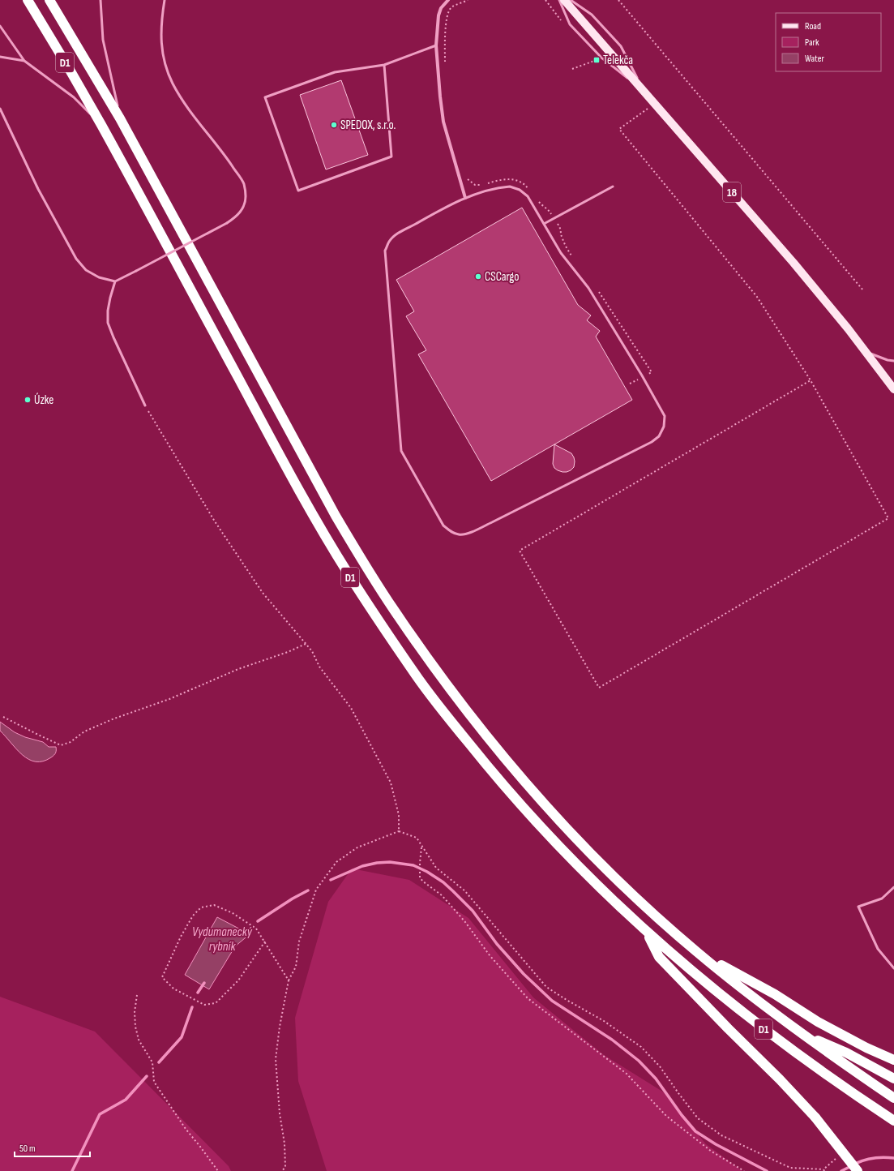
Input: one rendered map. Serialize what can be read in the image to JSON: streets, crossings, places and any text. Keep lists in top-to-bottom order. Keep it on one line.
{"streets":{"highway":["D1"],"main road":["18"]},"water":["Vydumanecký rybník"],"places":{"transit":["Telekča"],"other":["SPEDOX, s.r.o.","CSCargo","Úzke"]},"legend":["Road","Park","Water"],"scale_bar":"50 m"}
